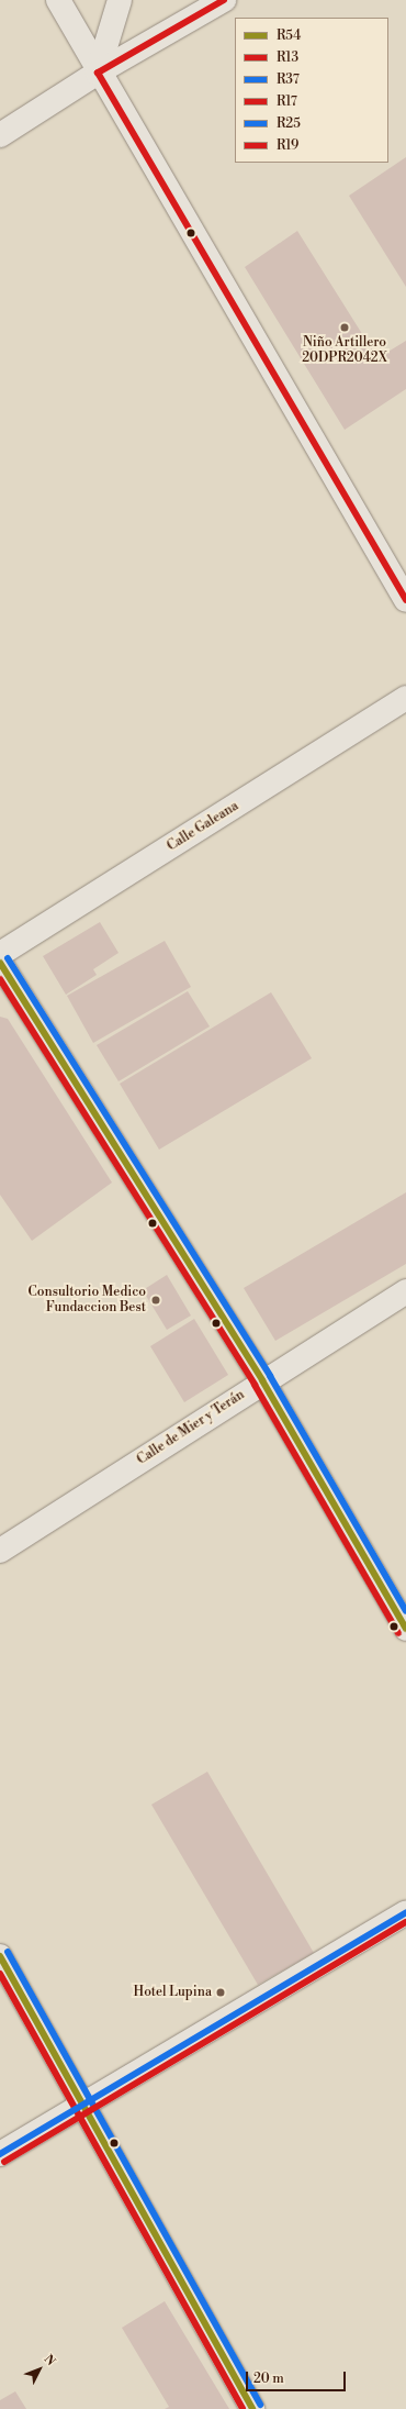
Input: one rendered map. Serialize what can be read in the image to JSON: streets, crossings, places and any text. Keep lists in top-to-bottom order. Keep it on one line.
{"streets":{"street":["Calle Galeana","Calle de Mier y Terán"]},"places":["Niño Artillero 20DPR2042X","Consultorio Medico Fundaccion Best","Hotel Lupina"],"lines":["transit line R17","transit line R37","transit line R54","transit line R13","transit line R25","transit line R19"],"legend":["R54","R13","R37","R17","R25","R19"],"scale_bar":"20 m","north":"top right"}
